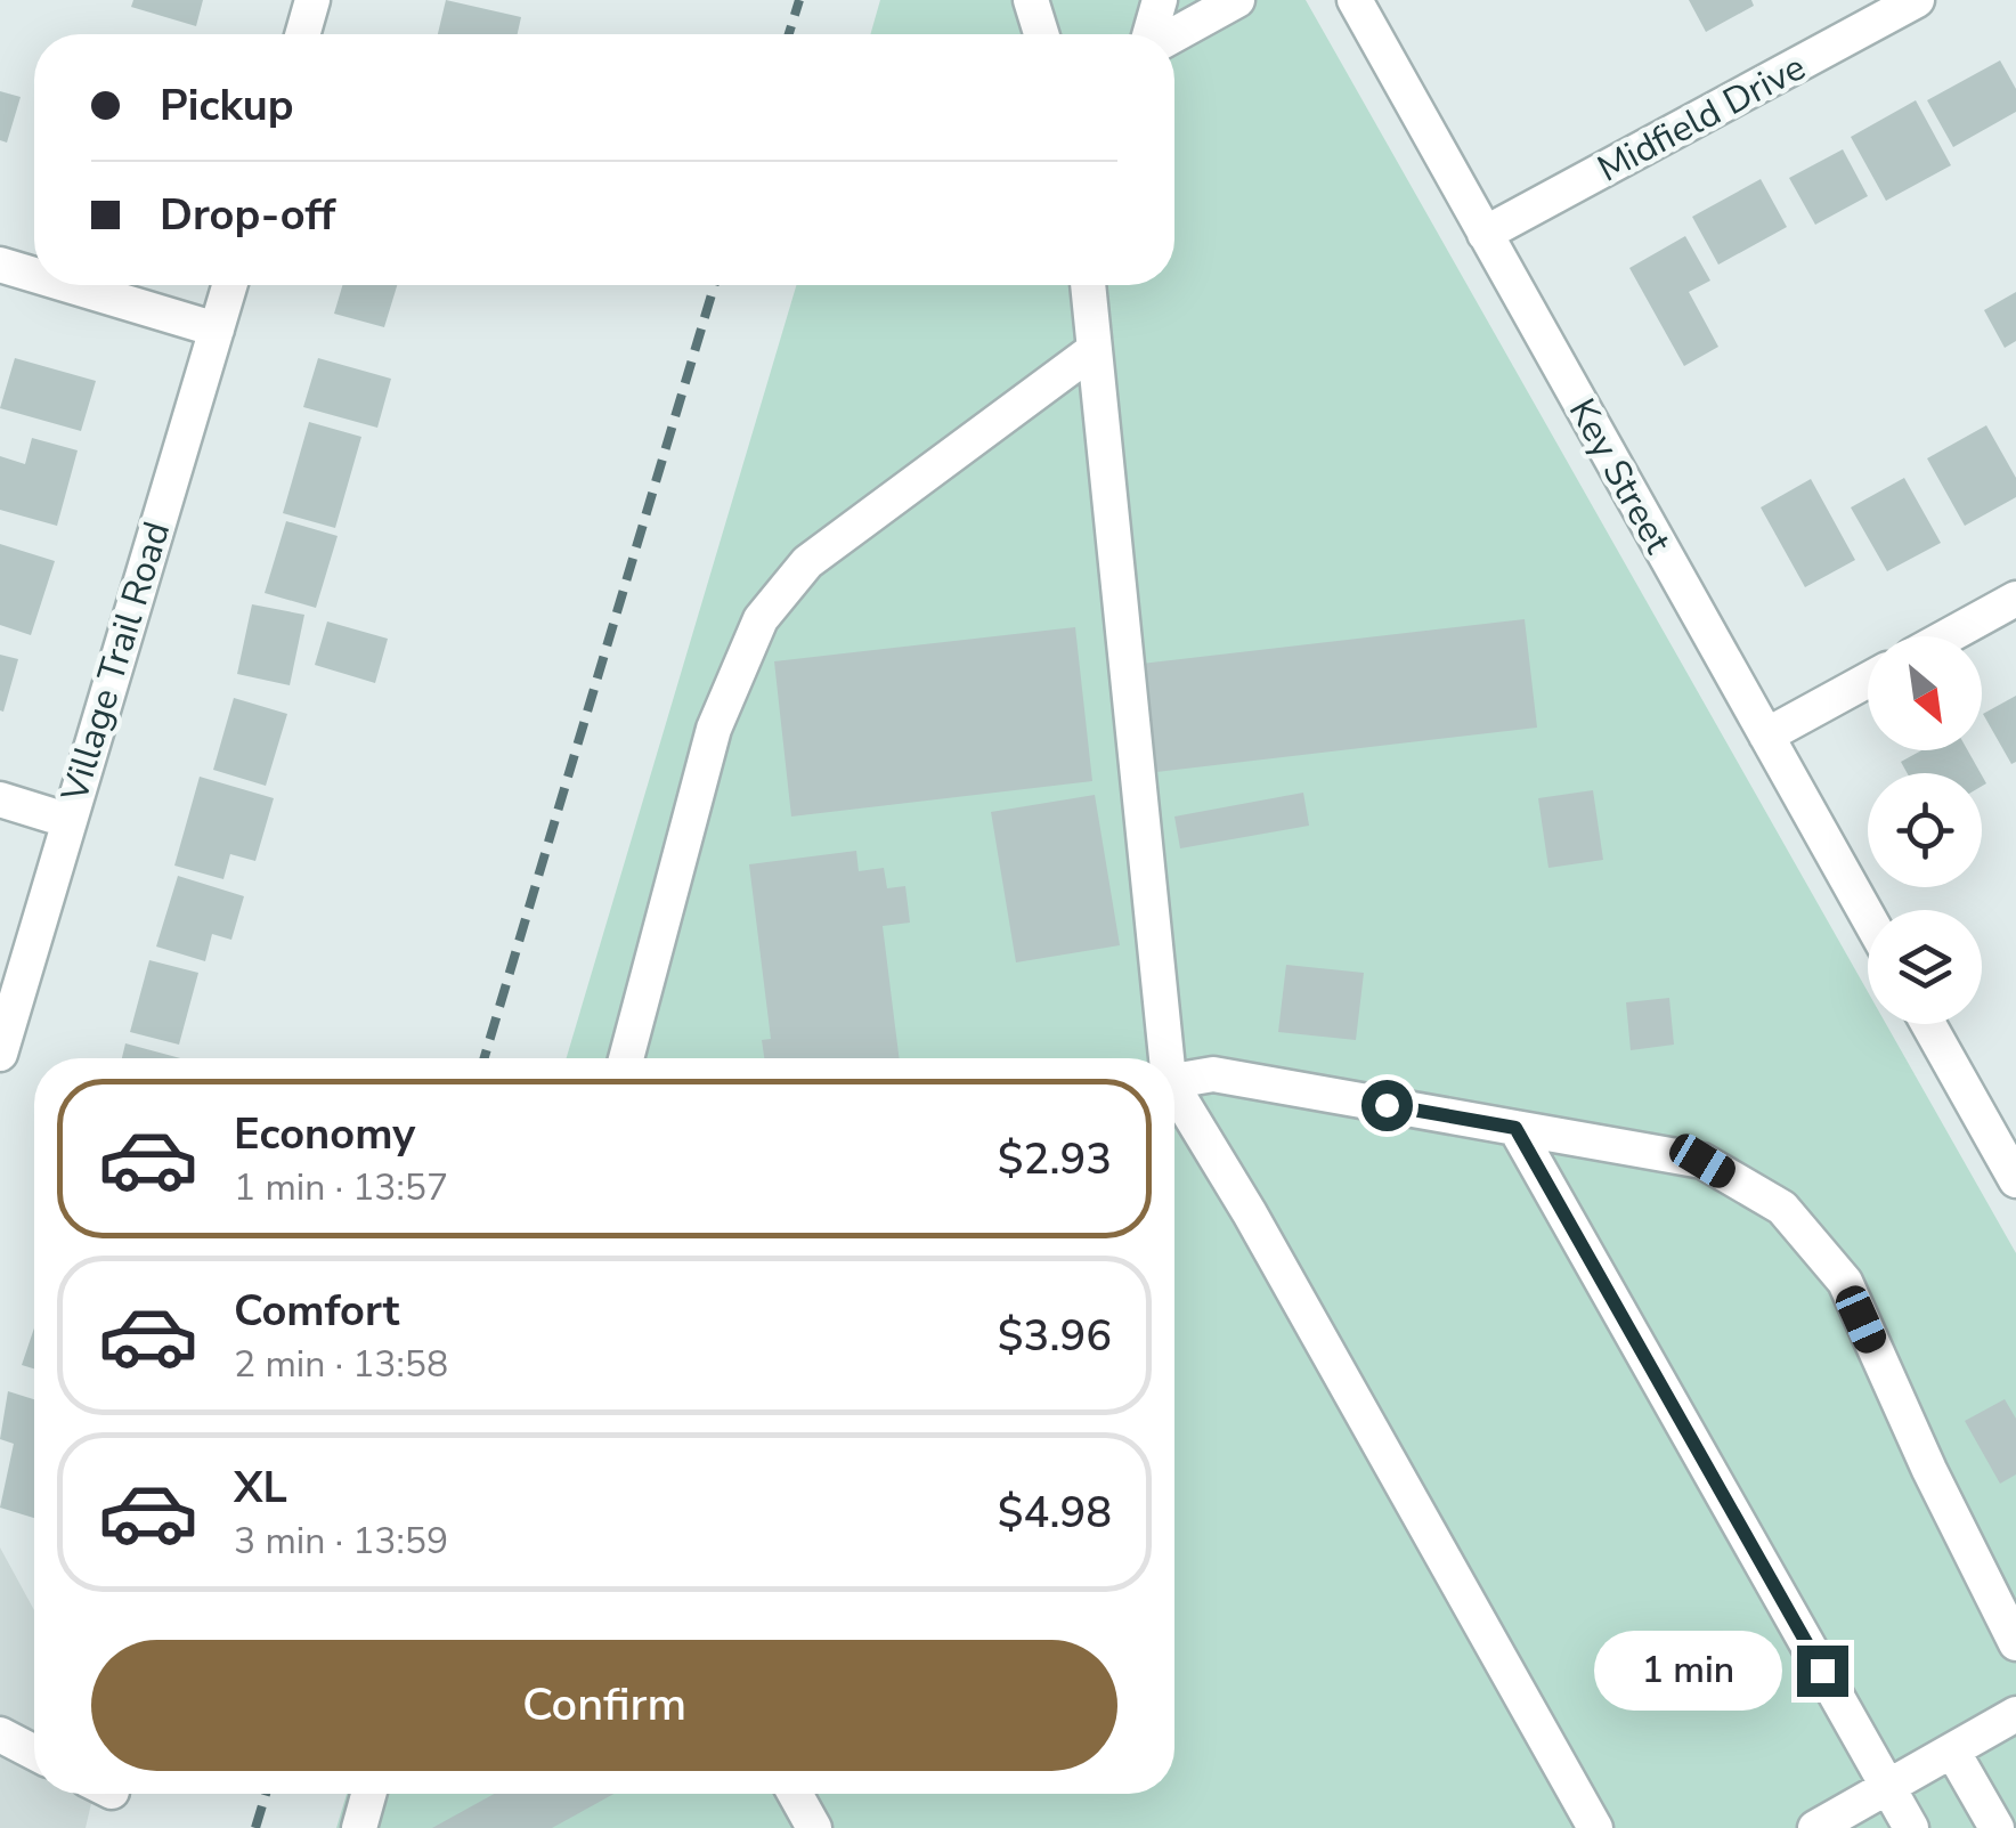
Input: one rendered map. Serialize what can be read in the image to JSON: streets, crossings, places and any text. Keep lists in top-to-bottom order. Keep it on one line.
{"streets":{"street":["Midfield Drive","Key Street","Village Trail Road"]},"crossings":[["Midfield Drive","Key Street"]],"north":"bottom right","page":{"banner":["Pickup","Drop-off"],"list":[{"name":"Economy","note":"1 min · 13:57","value":"$2.93"},{"name":"Comfort","note":"2 min · 13:58","value":"$3.96"},{"name":"XL","note":"3 min · 13:59","value":"$4.98"}],"buttons":"Confirm","bubble":"1 min"}}
